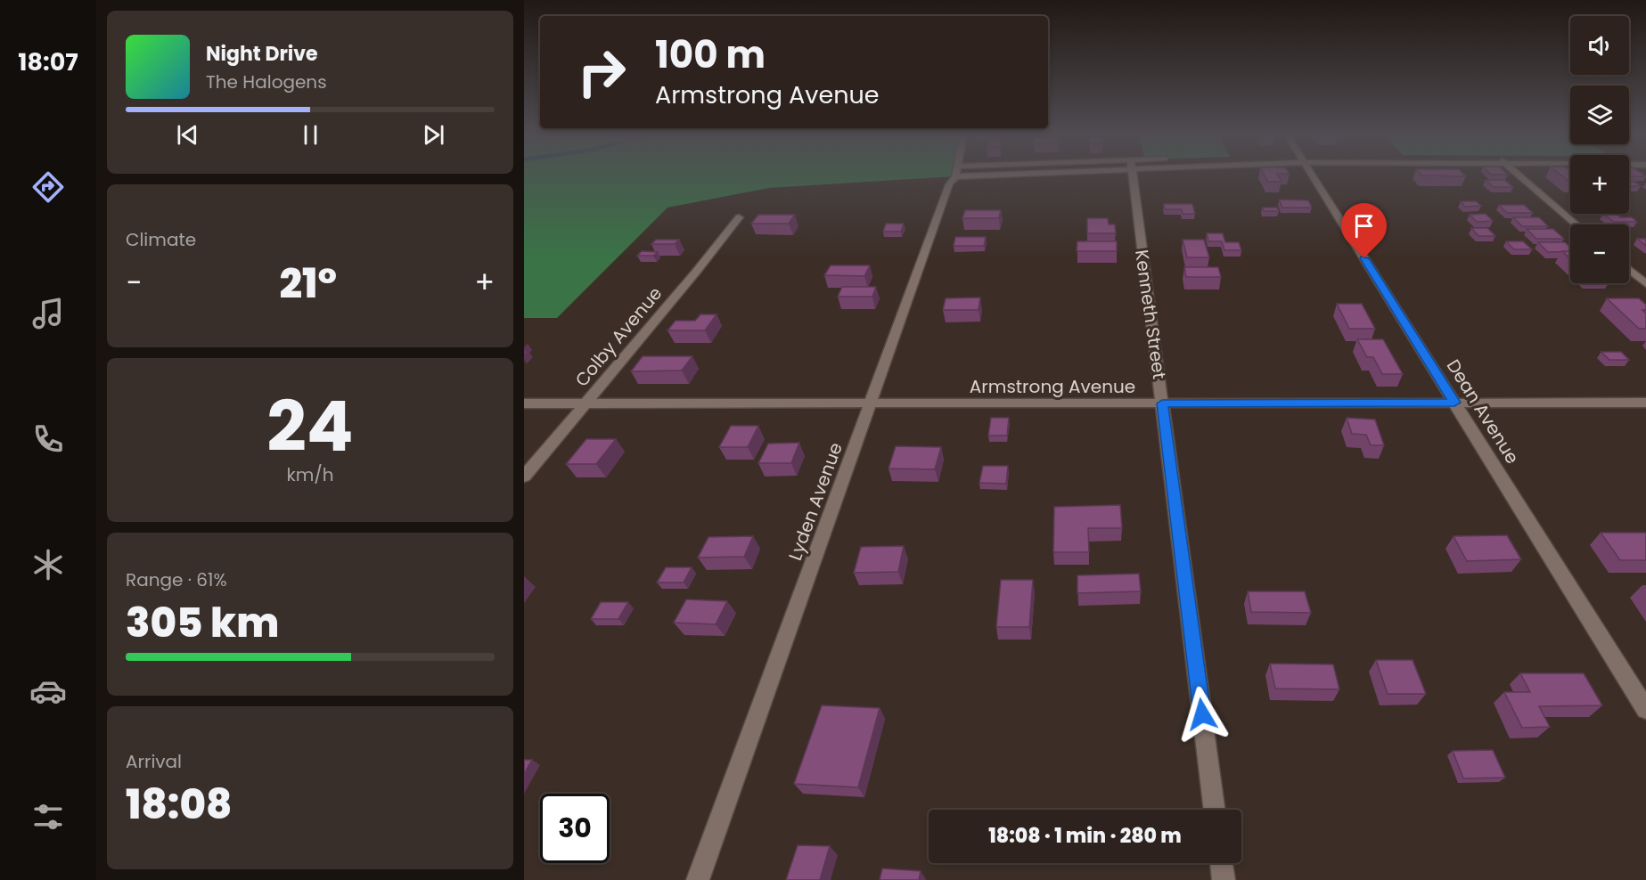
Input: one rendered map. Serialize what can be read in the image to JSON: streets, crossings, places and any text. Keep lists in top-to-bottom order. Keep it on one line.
{"streets":{"street":["Kenneth Street","Colby Avenue","Armstrong Avenue","Dean Avenue","Lyden Avenue"]},"crossings":[["Kenneth Street","Armstrong Avenue"],["Colby Avenue","Armstrong Avenue"],["Armstrong Avenue","Dean Avenue"],["Armstrong Avenue","Lyden Avenue"]],"page":{"tabs":"18:07","map_buttons":["+","−"],"turn":["100 m","Armstrong Avenue"],"song":["Night Drive","The Halogens"],"tile":["Climate",["24","km/h"],["Range · 61%","305 km"],["Arrival","18:08"]],"heat":["−","21°","+"],"limit":"30","trip":"18:08 · 1 min · 280 m"}}
